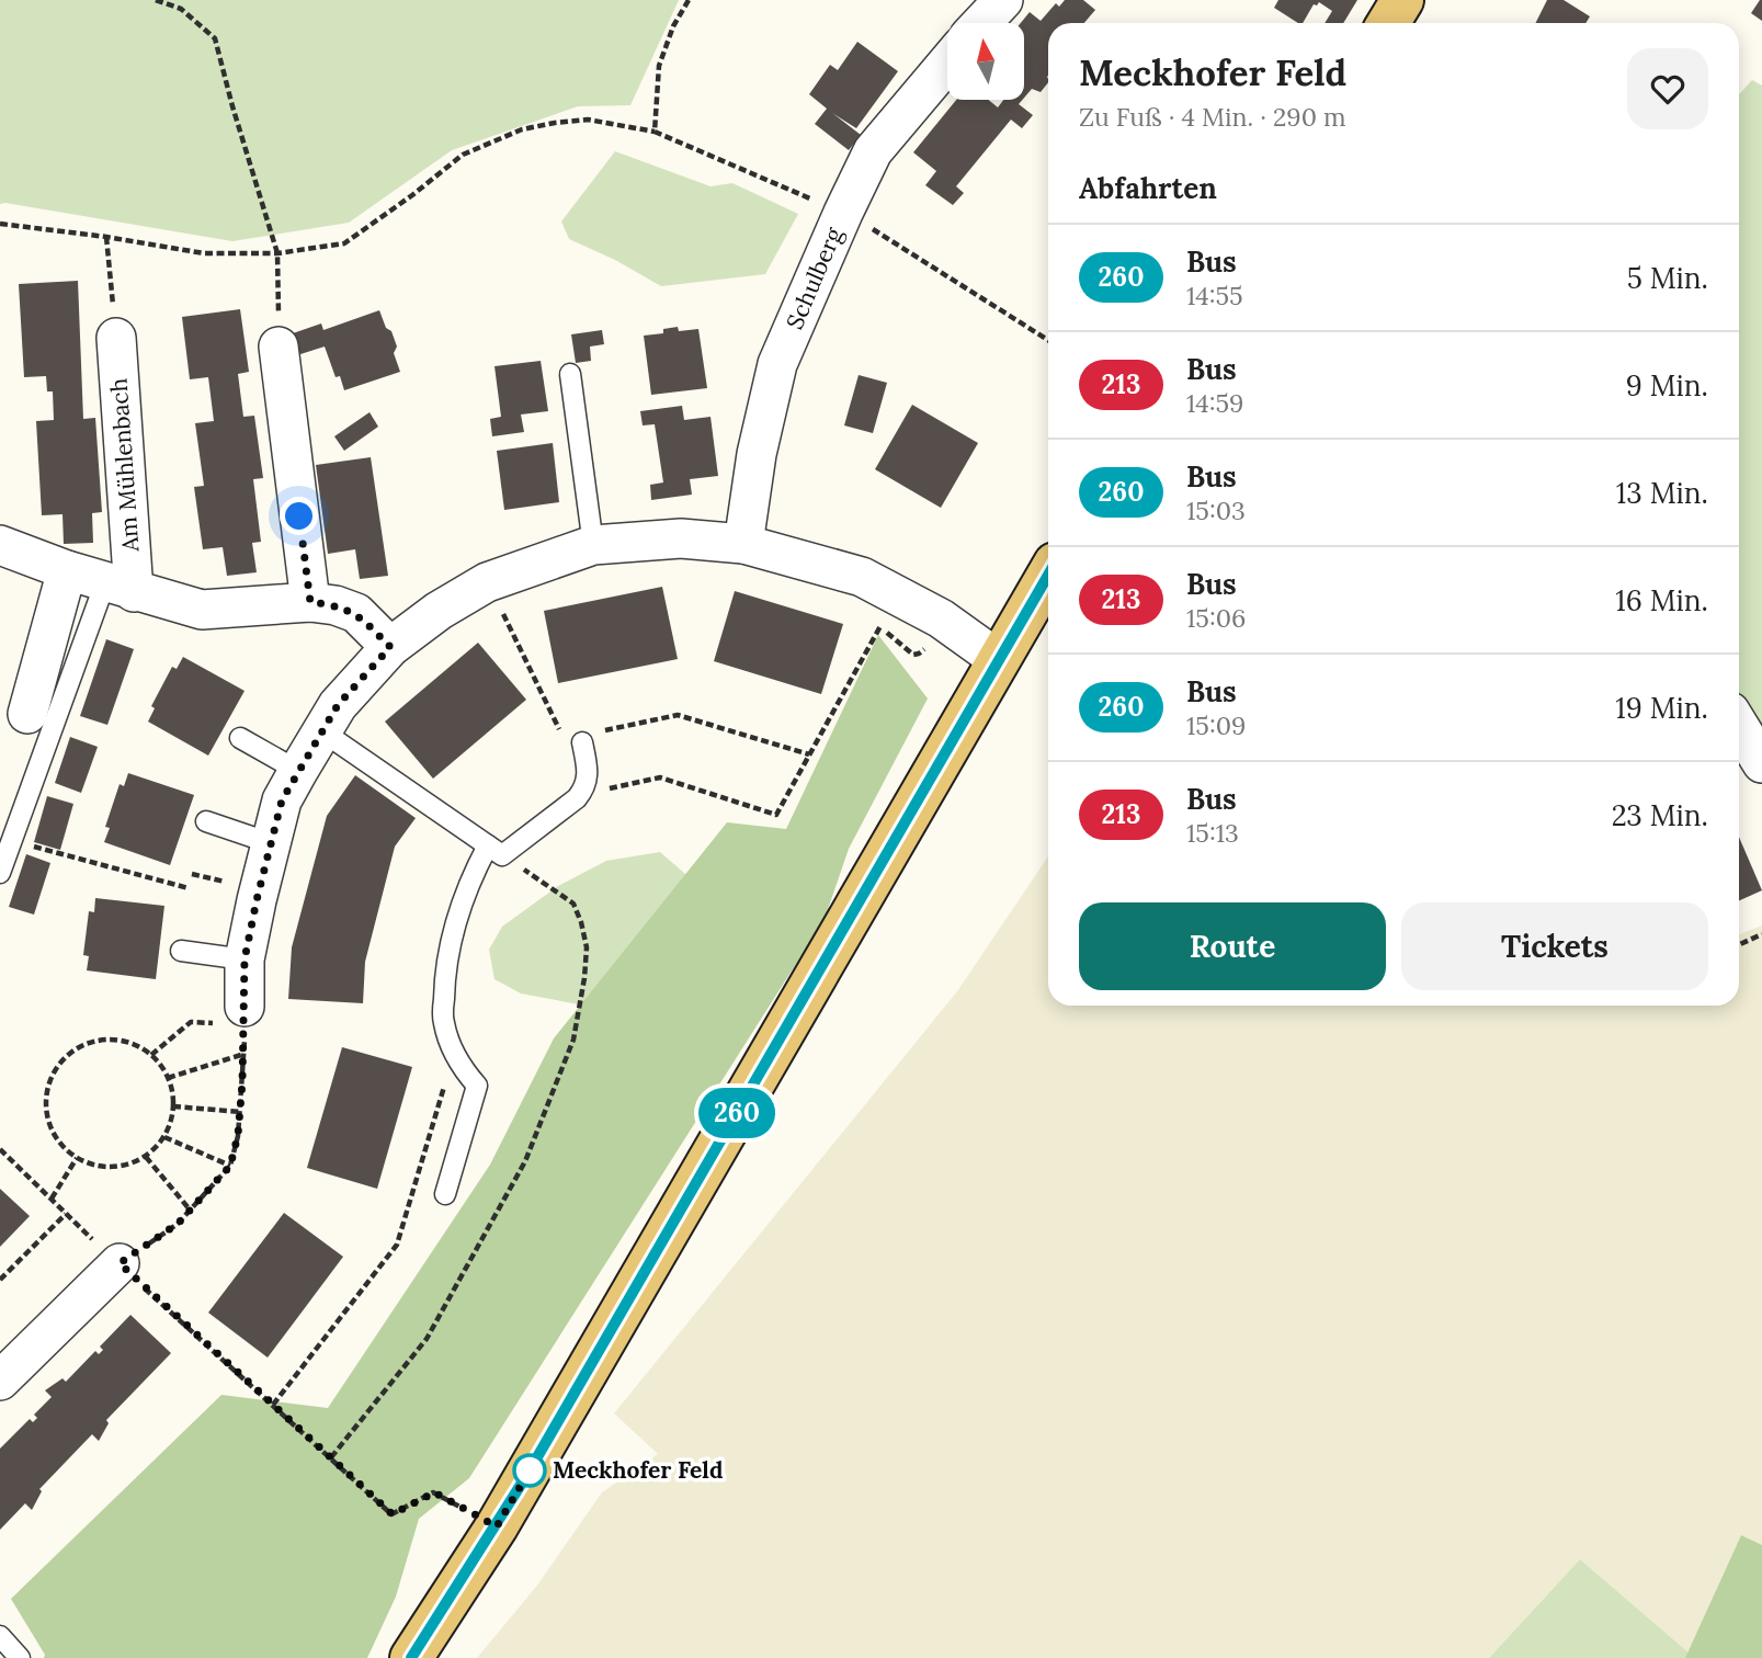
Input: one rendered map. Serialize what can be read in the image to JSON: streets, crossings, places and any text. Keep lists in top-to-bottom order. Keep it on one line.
{"streets":{"street":["Schulberg","Am Mühlenbach"]},"places":["Meckhofer Feld"],"lines":["bus line 260"],"north":"top","page":{"on_map":"260","heading":[["Meckhofer Feld","Zu Fuß · 4 Min. · 290 m"],"Abfahrten"],"list":[{"mark":"260","name":"Bus","note":"14:55","value":"5 Min."},{"mark":"213","name":"Bus","note":"14:59","value":"9 Min."},{"mark":"260","name":"Bus","note":"15:03","value":"13 Min."},{"mark":"213","name":"Bus","note":"15:06","value":"16 Min."},{"mark":"260","name":"Bus","note":"15:09","value":"19 Min."},{"mark":"213","name":"Bus","note":"15:13","value":"23 Min."}],"buttons":["Route","Tickets"]}}
